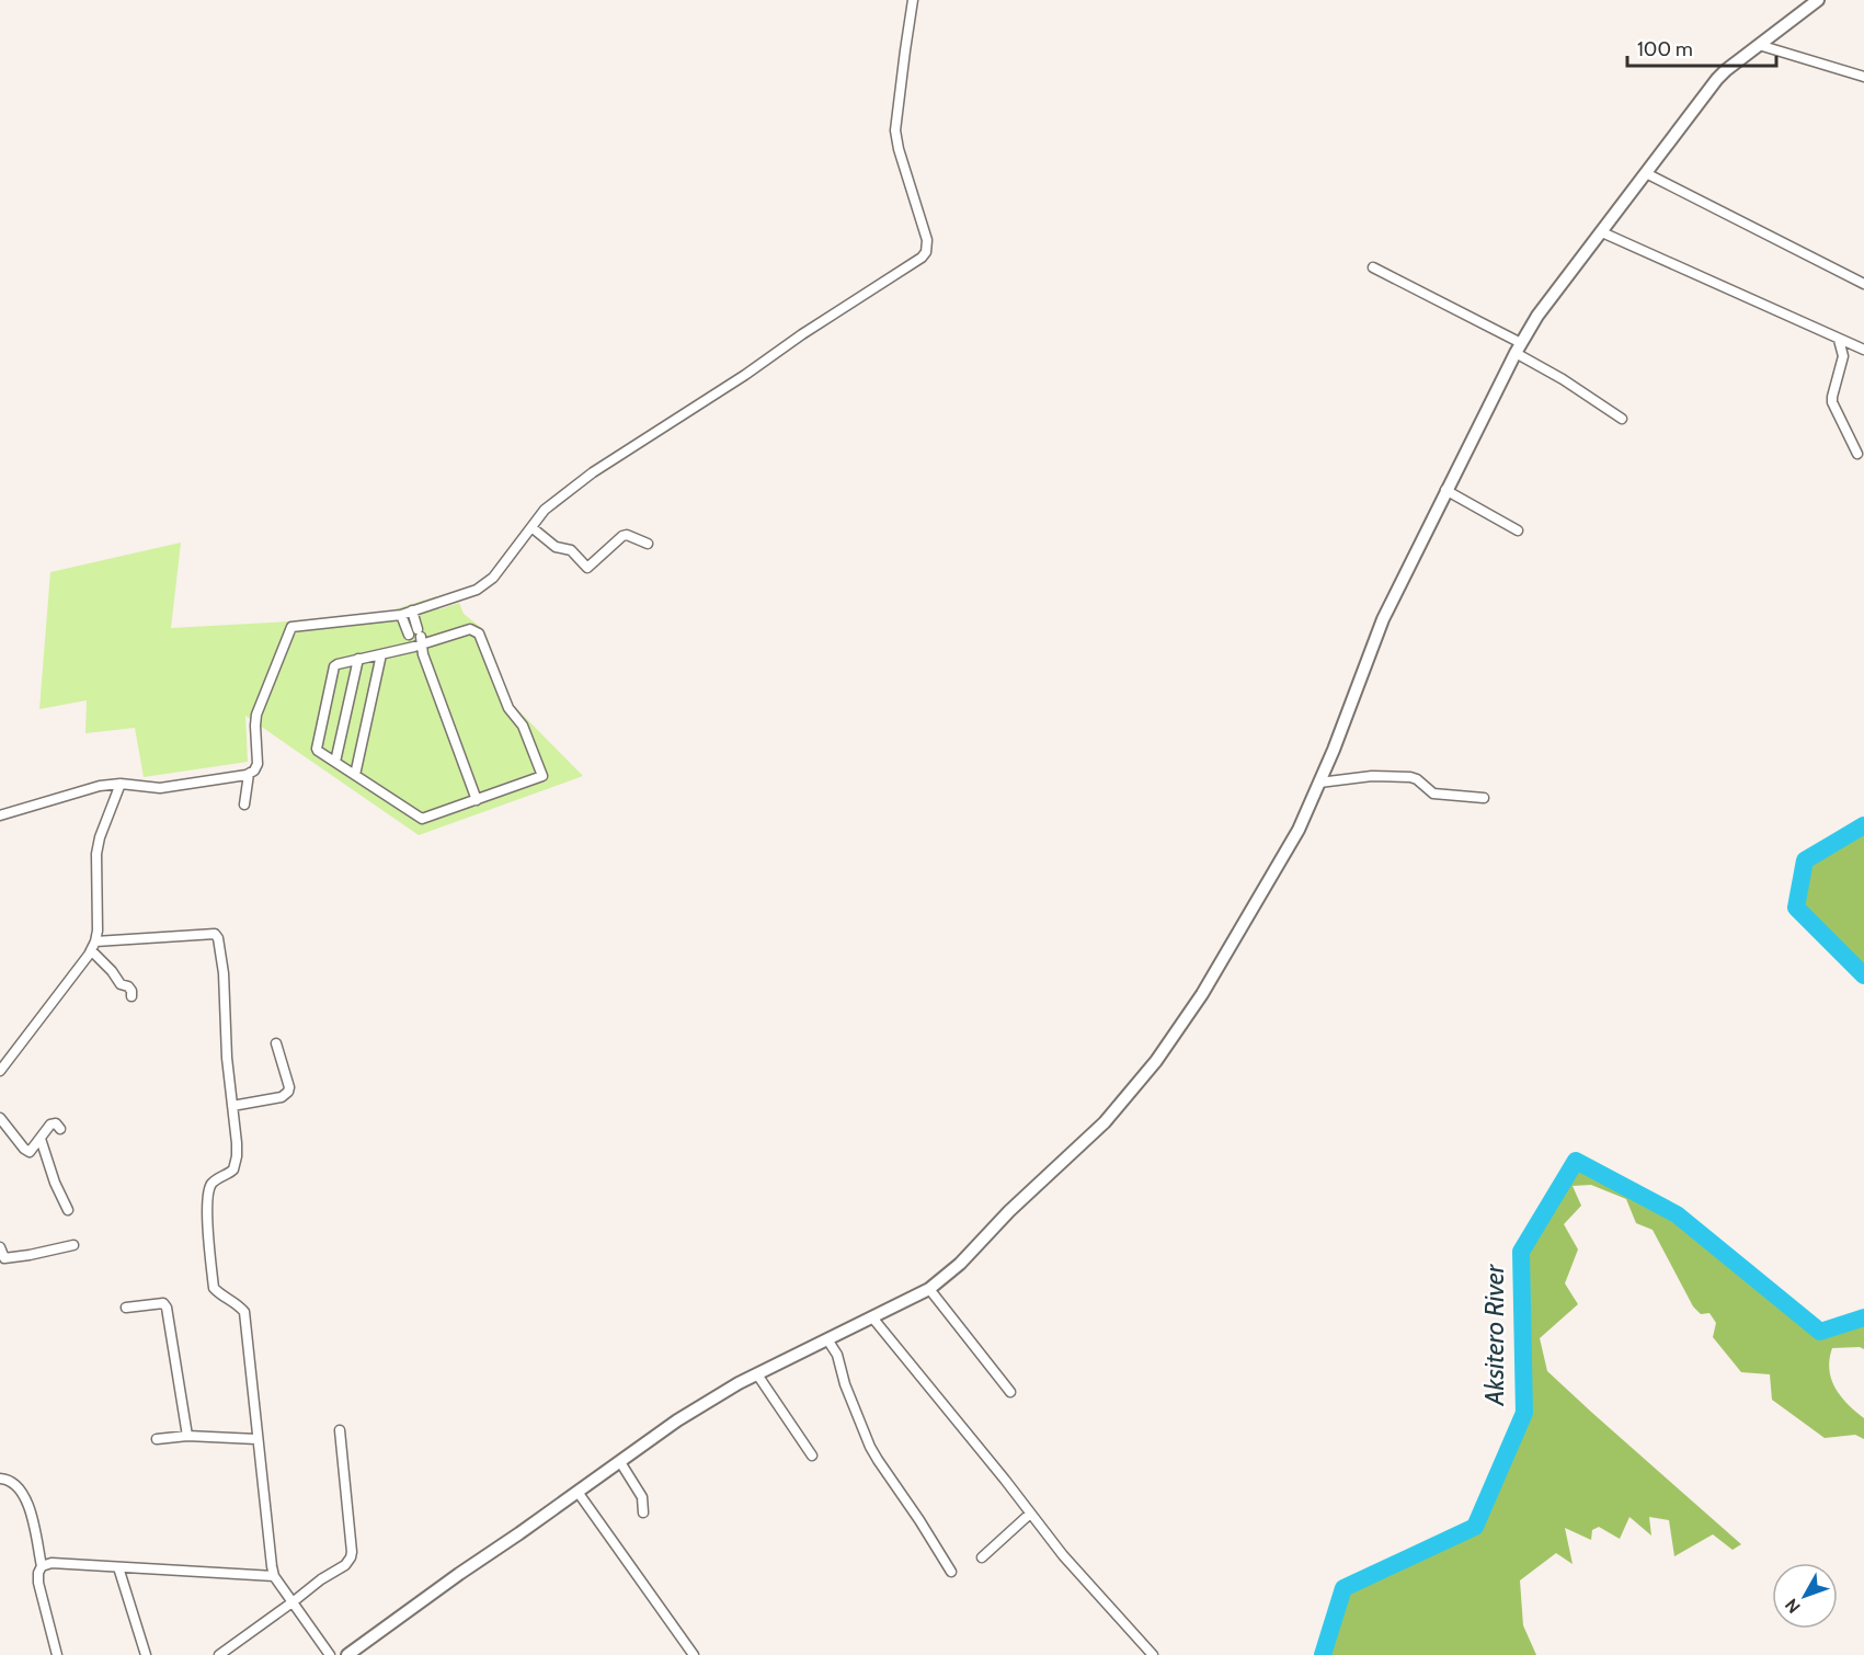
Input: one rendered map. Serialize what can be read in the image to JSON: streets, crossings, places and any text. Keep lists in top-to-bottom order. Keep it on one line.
{"water":["Aksitero River"],"scale_bar":"100 m","north":"bottom left"}
